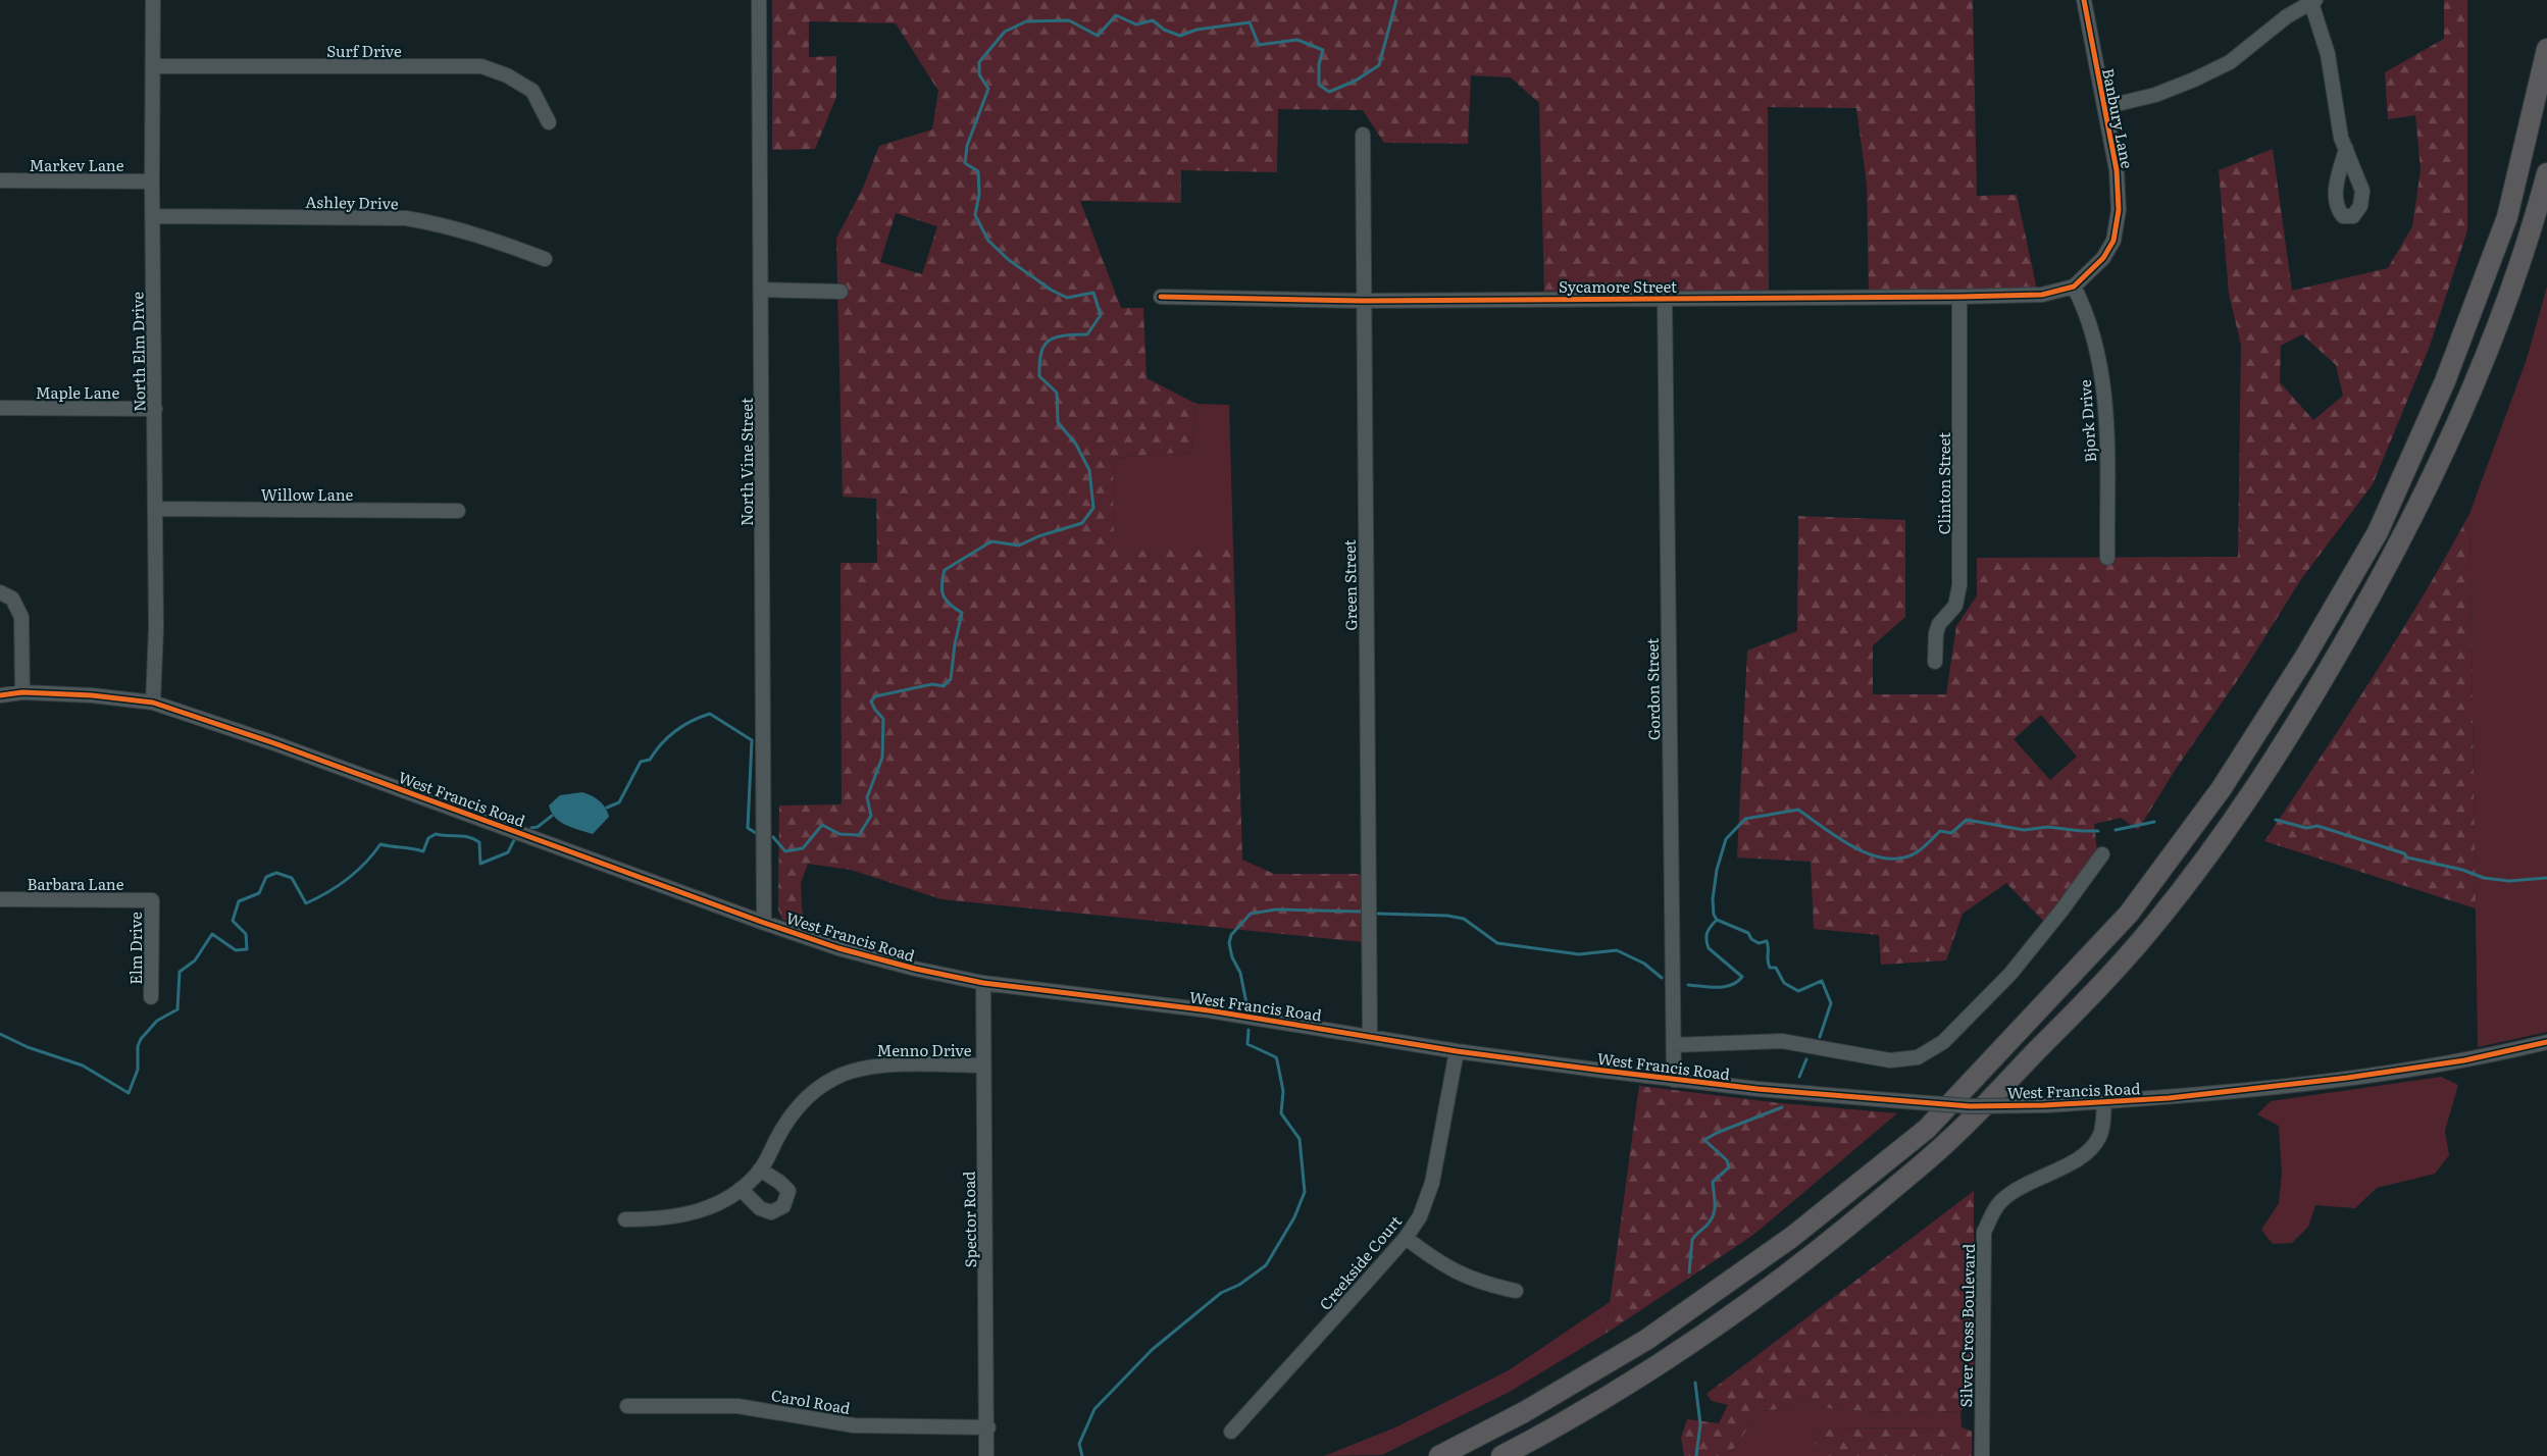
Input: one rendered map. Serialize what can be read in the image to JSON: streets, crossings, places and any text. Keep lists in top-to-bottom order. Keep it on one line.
{"streets":{"street":["Surf Drive","Banbury Lane","Markev Lane","Ashley Drive","Sycamore Street","North Elm Drive","Maple Lane","Bjork Drive","North Vine Street","Clinton Street","Willow Lane","Green Street","Gordon Street","West Francis Road","Barbara Lane","Elm Drive","Menno Drive","Spector Road","Creekside Court","Silver Cross Boulevard","Carol Road"]},"crossings":[["Surf Drive","North Elm Drive"],["Banbury Lane","Sycamore Street"],["Banbury Lane","Bjork Drive"],["Markev Lane","North Elm Drive"],["Ashley Drive","North Elm Drive"],["Sycamore Street","Bjork Drive"],["Sycamore Street","Clinton Street"],["Sycamore Street","Green Street"],["Sycamore Street","Gordon Street"],["North Elm Drive","Maple Lane"],["North Elm Drive","Willow Lane"],["North Elm Drive","West Francis Road"],["North Vine Street","West Francis Road"],["Green Street","West Francis Road"],["Gordon Street","West Francis Road"],["West Francis Road","Spector Road"],["West Francis Road","Creekside Court"],["West Francis Road","Silver Cross Boulevard"],["Barbara Lane","Elm Drive"],["Menno Drive","Spector Road"],["Spector Road","Carol Road"]]}
